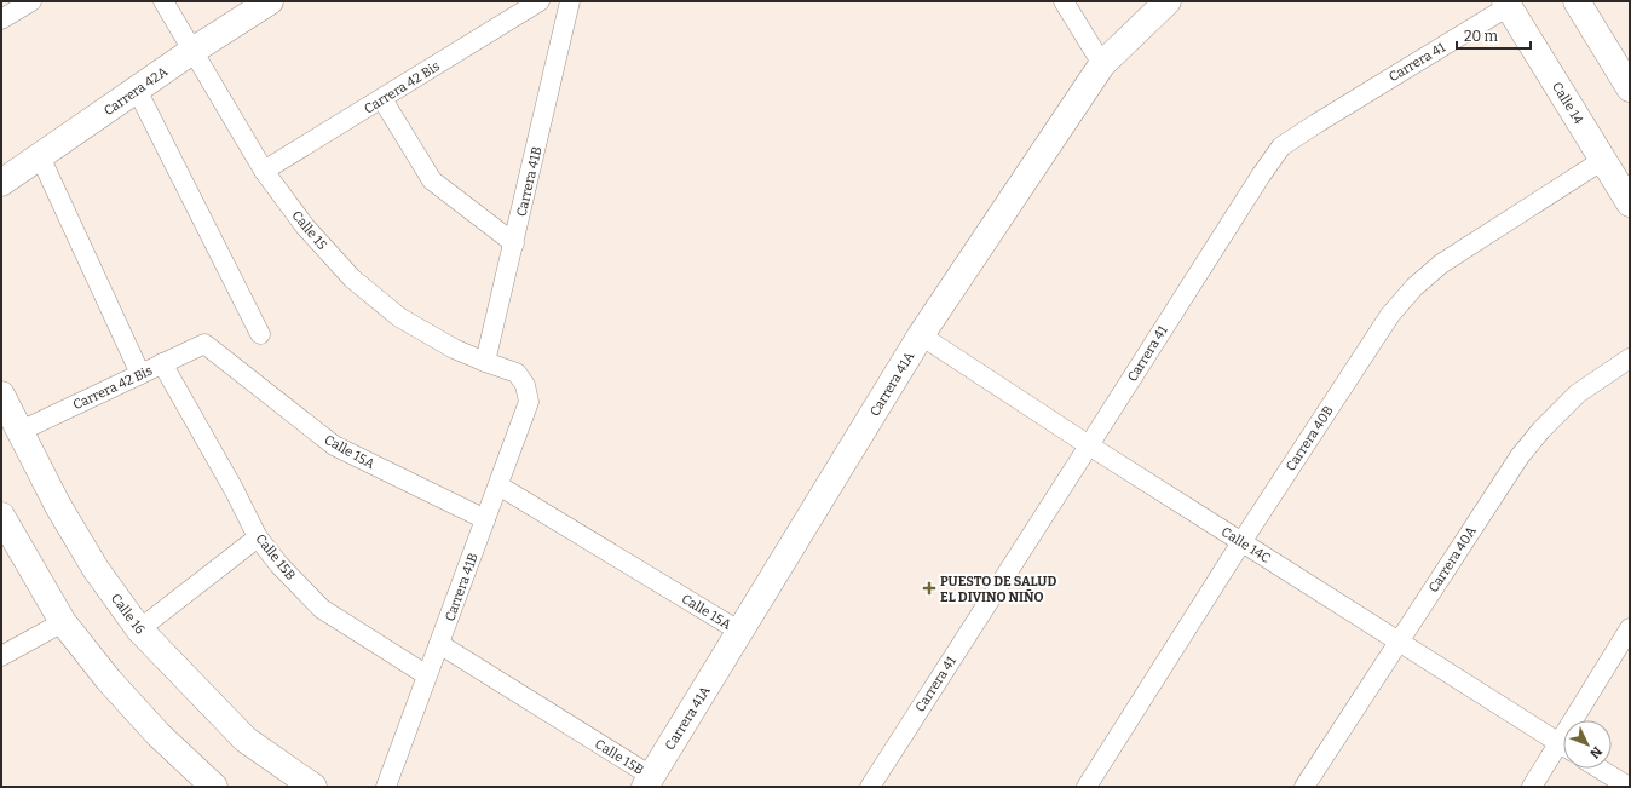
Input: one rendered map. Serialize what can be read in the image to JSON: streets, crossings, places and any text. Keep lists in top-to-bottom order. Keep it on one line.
{"streets":{"street":["Carrera 41","Carrera 42 Bis","Carrera 42A","Calle 14","Carrera 41B","Calle 15","Carrera 41A","Carrera 40B","Calle 15A","Calle 14C","Calle 15B","Carrera 40A","Calle 16"]},"crossings":[["Carrera 41","Calle 14"],["Carrera 41","Calle 14C"],["Carrera 42 Bis","Calle 15"],["Carrera 42 Bis","Calle 15A"],["Carrera 42 Bis","Calle 15B"],["Carrera 42 Bis","Calle 16"],["Carrera 42A","Calle 15"],["Calle 14","Carrera 40B"],["Carrera 41B","Calle 15"],["Carrera 41B","Calle 15A"],["Carrera 41B","Calle 15B"],["Carrera 41A","Calle 15A"],["Carrera 41A","Calle 14C"],["Carrera 41A","Calle 15B"],["Carrera 40B","Calle 14C"],["Calle 14C","Carrera 40A"]],"places":{"health":["PUESTO DE SALUD EL DIVINO NIÑO"]},"scale_bar":"20 m","north":"bottom right"}
